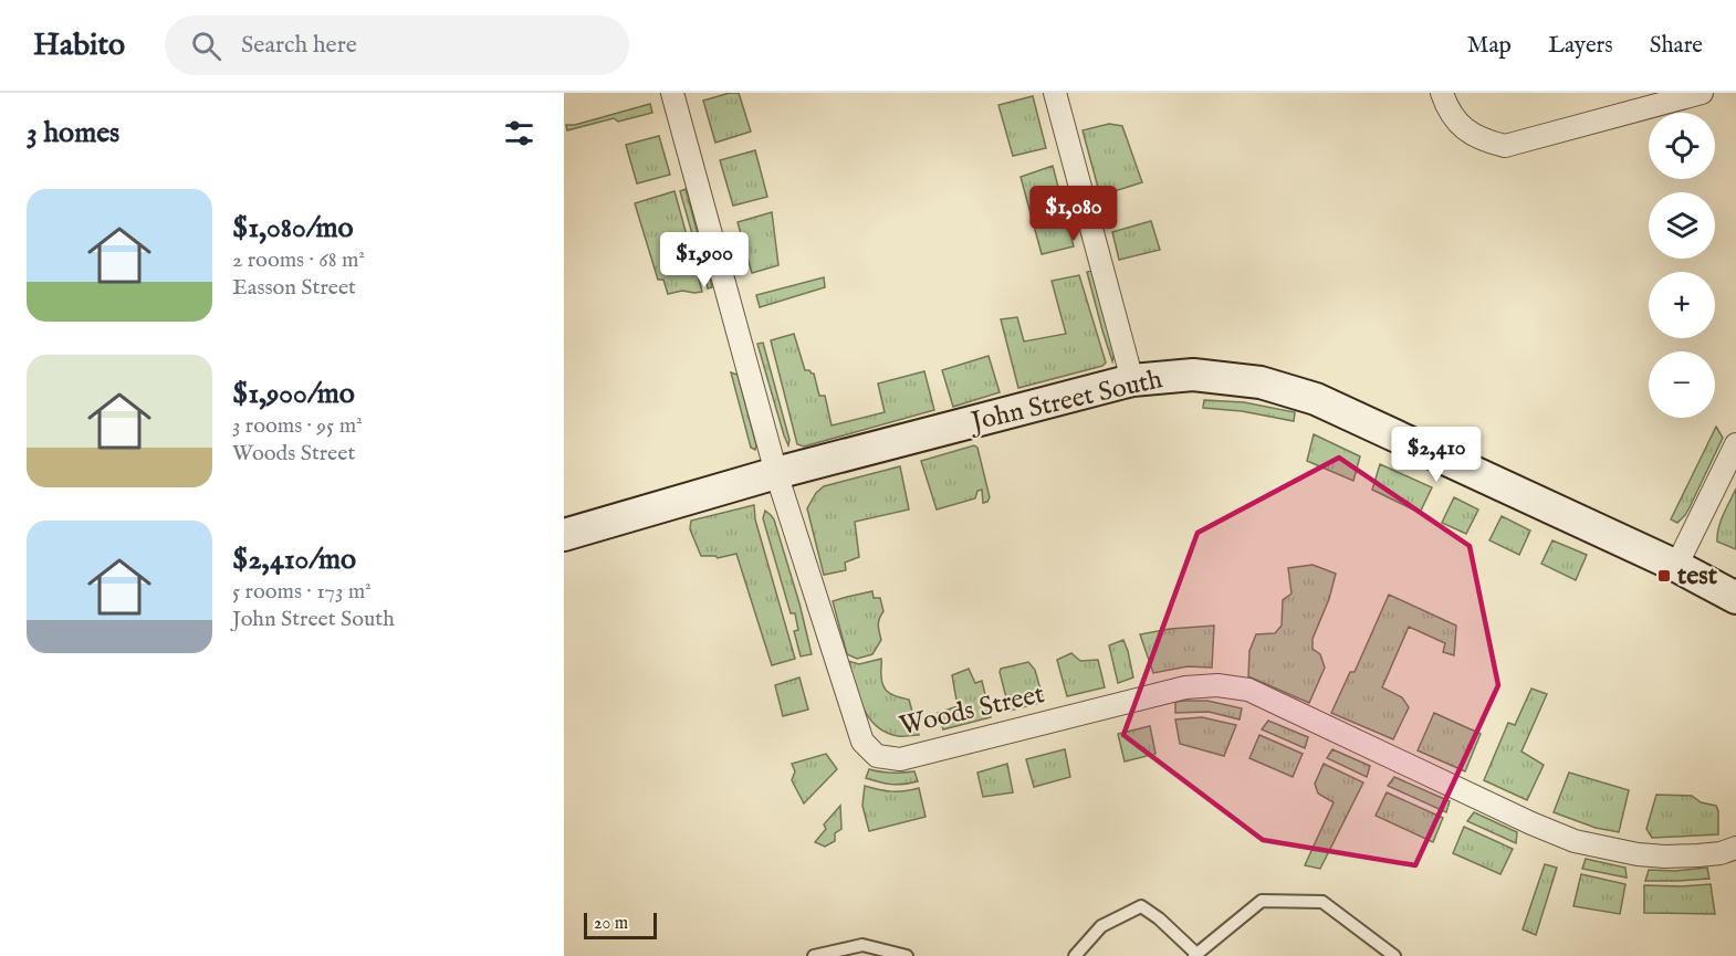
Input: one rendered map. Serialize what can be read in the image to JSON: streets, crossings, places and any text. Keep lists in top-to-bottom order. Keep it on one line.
{"streets":{"street":["John Street South","Woods Street"]},"crossings":[["John Street South","Woods Street"]],"places":{"transit":["test"]},"scale_bar":"20 m","page":{"header":"Habito","search":"Search here","nav":["Map","Layers","Share"],"heading":"3 homes","map_buttons":["+","−"],"list":[{"name":"$1,080/mo","note":"2 rooms · 68 m² · Easson Street"},{"name":"$1,900/mo","note":"3 rooms · 95 m² · Woods Street"},{"name":"$2,410/mo","note":"5 rooms · 173 m² · John Street South"}],"price":["$1,080","$1,900","$2,410"],"scale":"20 m"}}
